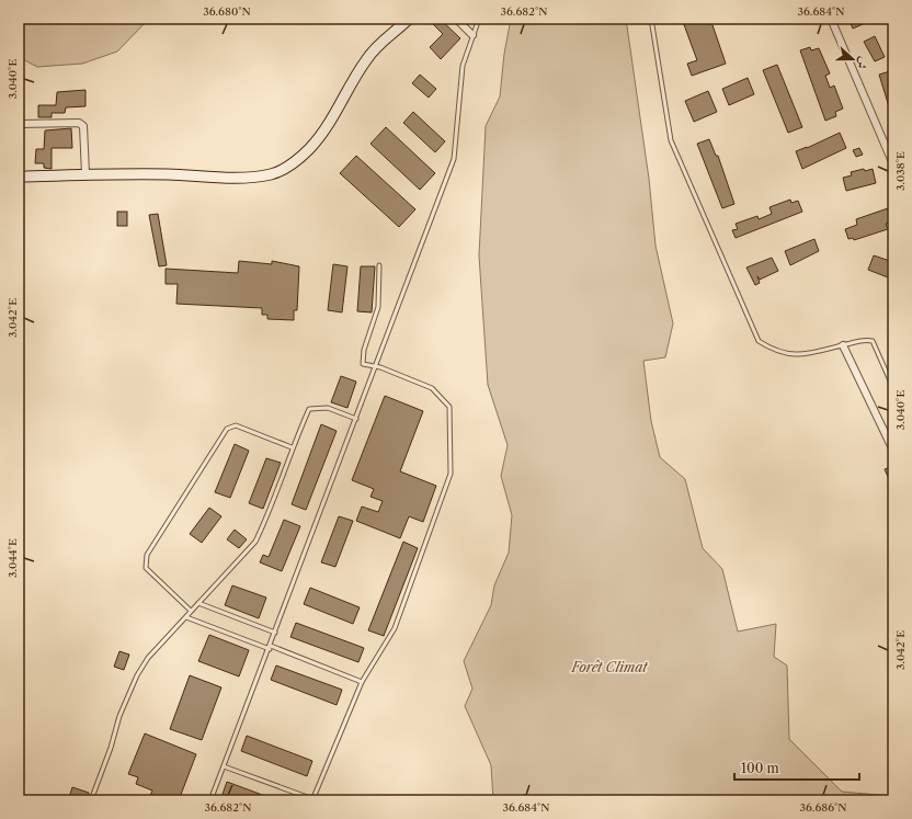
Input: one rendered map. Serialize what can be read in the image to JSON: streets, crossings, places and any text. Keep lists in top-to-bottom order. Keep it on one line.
{"parks":["Forêt Climat"],"scale_bar":"100 m","north":"right","coordinates":["36.680°N","36.682°N","36.684°N","3.040°E","3.038°E","3.042°E","3.044°E","36.686°N"]}
